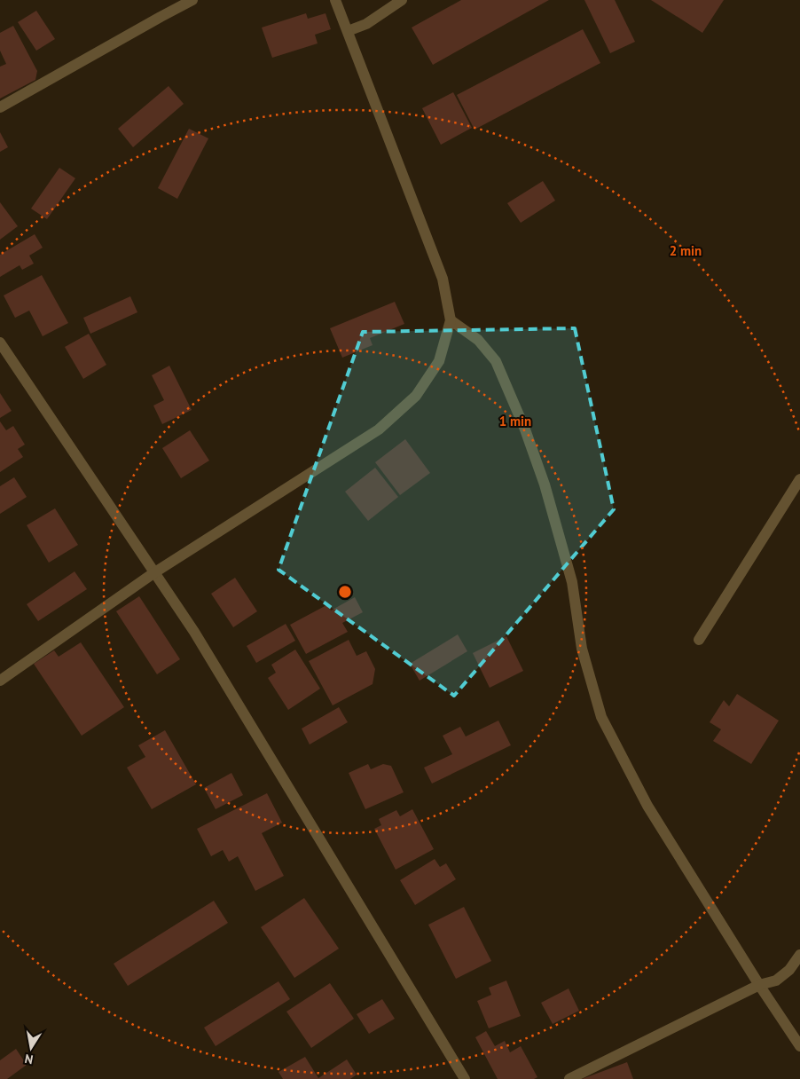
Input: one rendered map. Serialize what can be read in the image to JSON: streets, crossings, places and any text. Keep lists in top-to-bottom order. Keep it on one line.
{"north":"bottom","rings":["2 min","1 min"]}
